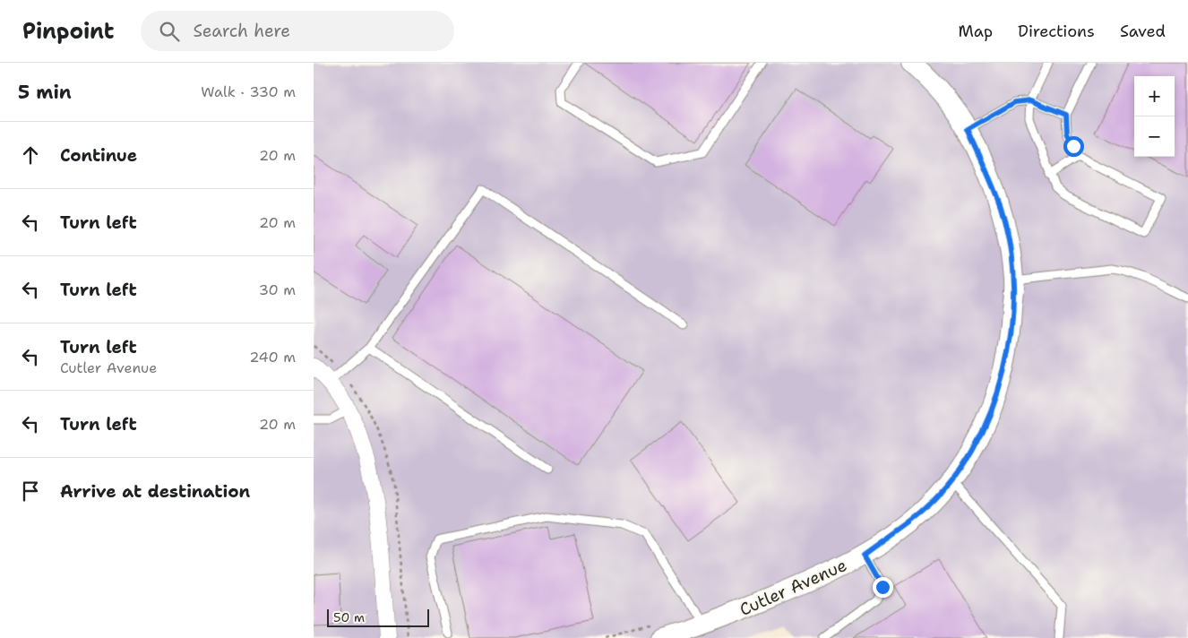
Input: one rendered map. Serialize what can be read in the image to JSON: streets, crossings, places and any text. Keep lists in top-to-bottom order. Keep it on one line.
{"streets":{"street":["Cutler Avenue"]},"scale_bar":"50 m","page":{"header":"Pinpoint","search":"Search here","nav":["Map","Directions","Saved"],"heading":["5 min","Walk · 330 m"],"map_buttons":["+","−"],"list":[["Continue","20 m"],["Turn left","20 m"],["Turn left","30 m"],["Turn left","Cutler Avenue","240 m"],["Turn left","20 m"],"Arrive at destination"],"scale":"50 m"}}
